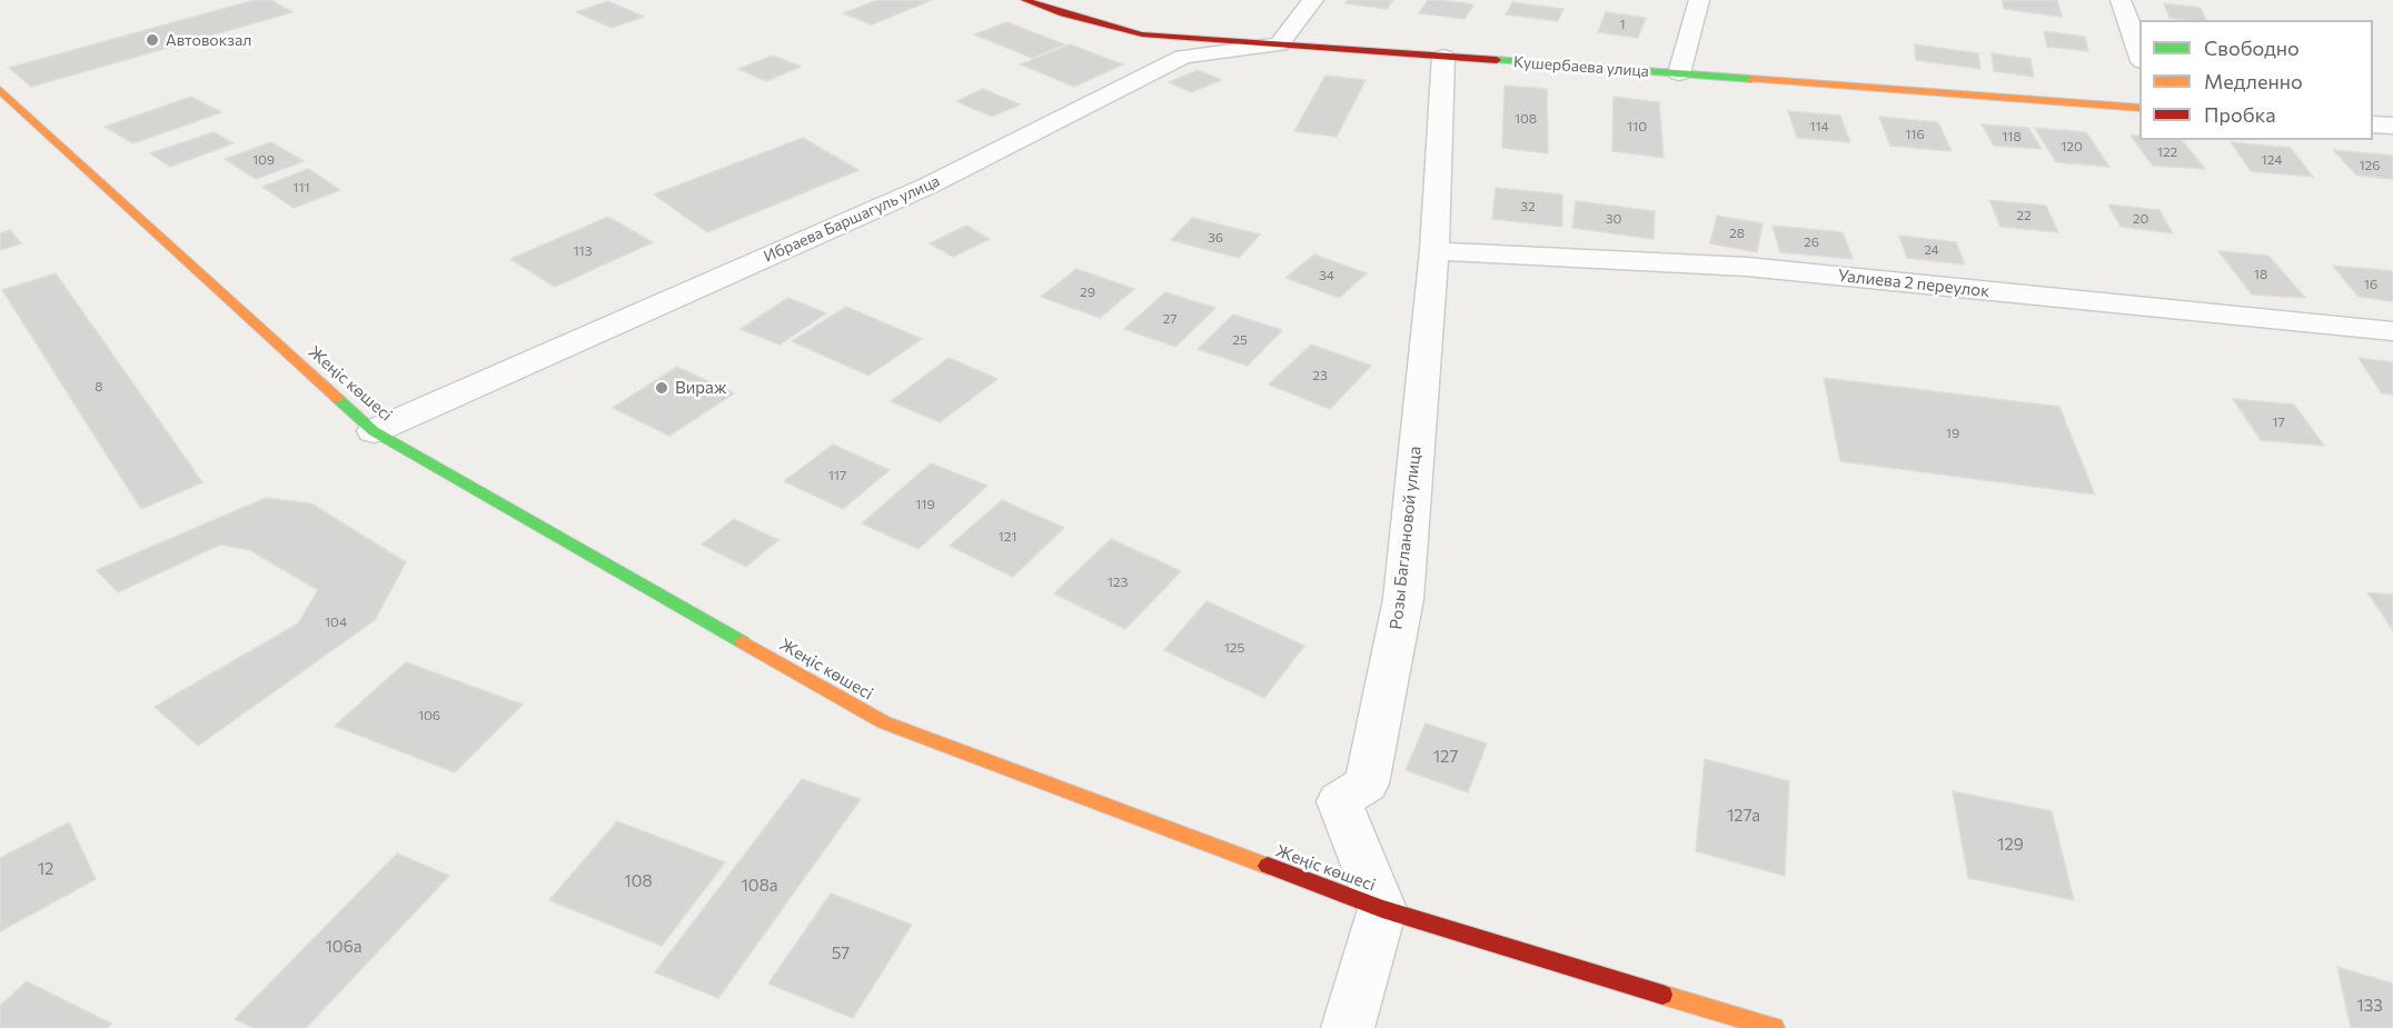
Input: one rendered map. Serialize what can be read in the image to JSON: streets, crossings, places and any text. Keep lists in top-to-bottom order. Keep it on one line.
{"streets":{"street":["Кушербаева улица","Ибраева Баршагуль улица","Уалиева 2 переулок","Жеңіс көшесі","Розы Баглановой улица"]},"crossings":[["Кушербаева улица","Ибраева Баршагуль улица"],["Кушербаева улица","Розы Баглановой улица"],["Ибраева Баршагуль улица","Жеңіс көшесі"],["Уалиева 2 переулок","Розы Баглановой улица"],["Жеңіс көшесі","Розы Баглановой улица"]],"places":["Автовокзал","Вираж"],"house_numbers":["1","108","110","114","116","118","120","122","109","124","126","111","32","22","30","20","28","36","26","24","113","18","34","16","29","27","25","23","8","17","19","117","119","121","123","104","125","106","127","127а","129","12","108","108а","106а","57","133"],"legend":["Свободно","Медленно","Пробка"]}
